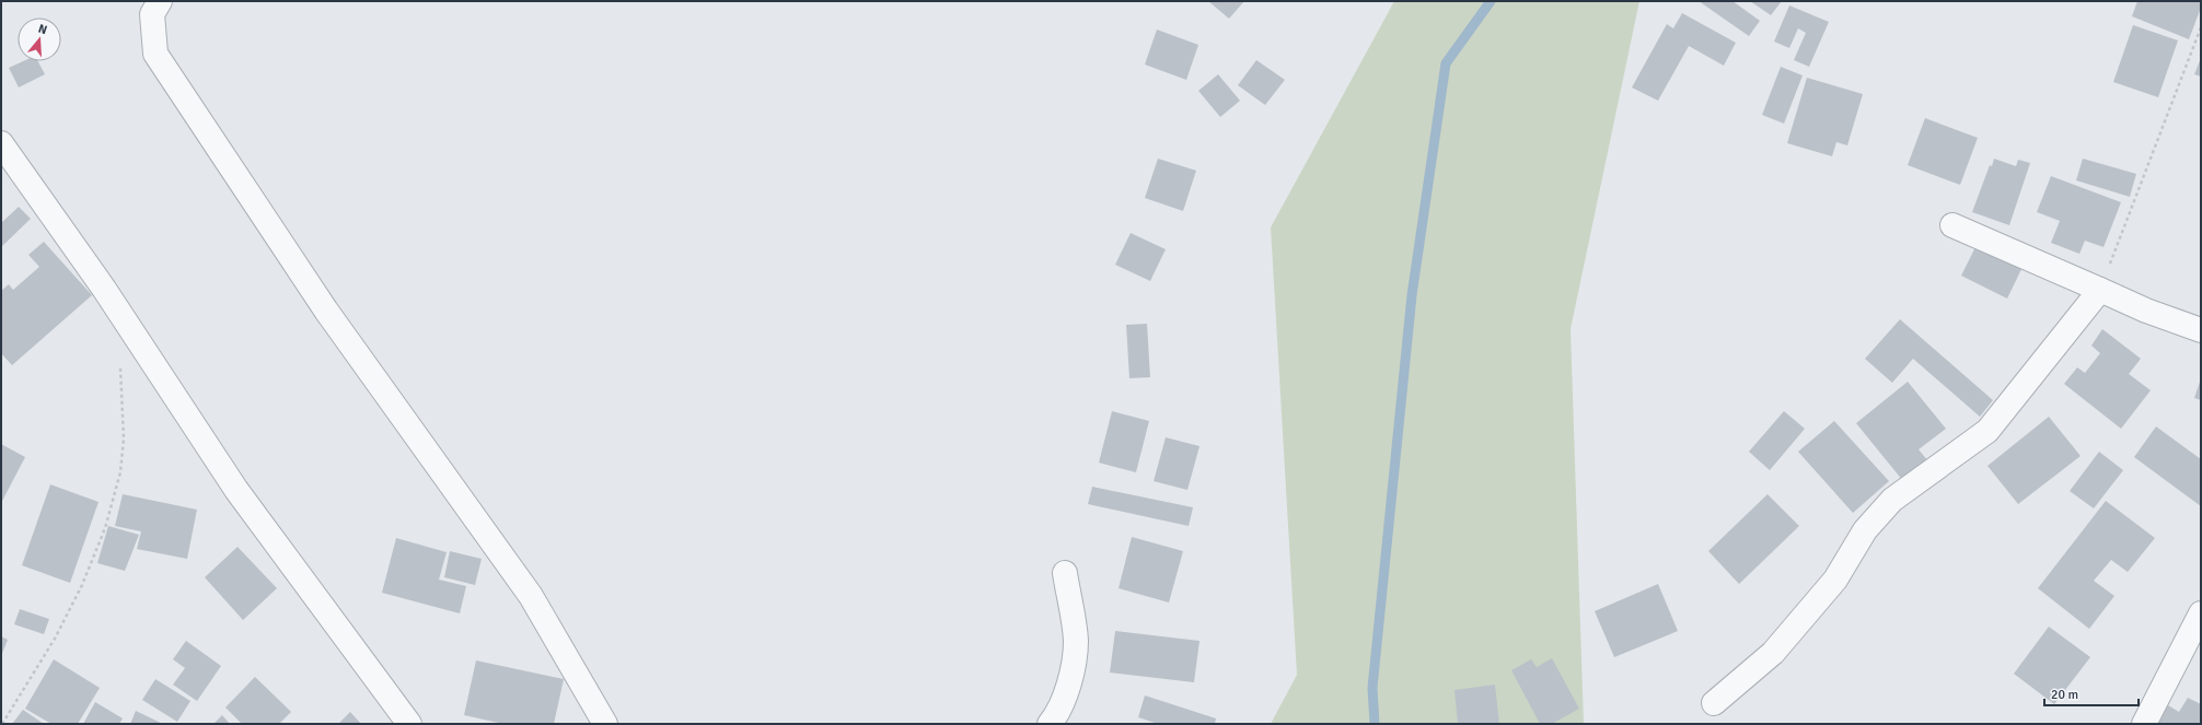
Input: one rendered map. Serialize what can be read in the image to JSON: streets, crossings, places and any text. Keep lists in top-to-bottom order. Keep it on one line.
{"scale_bar":"20 m","north":"top"}
